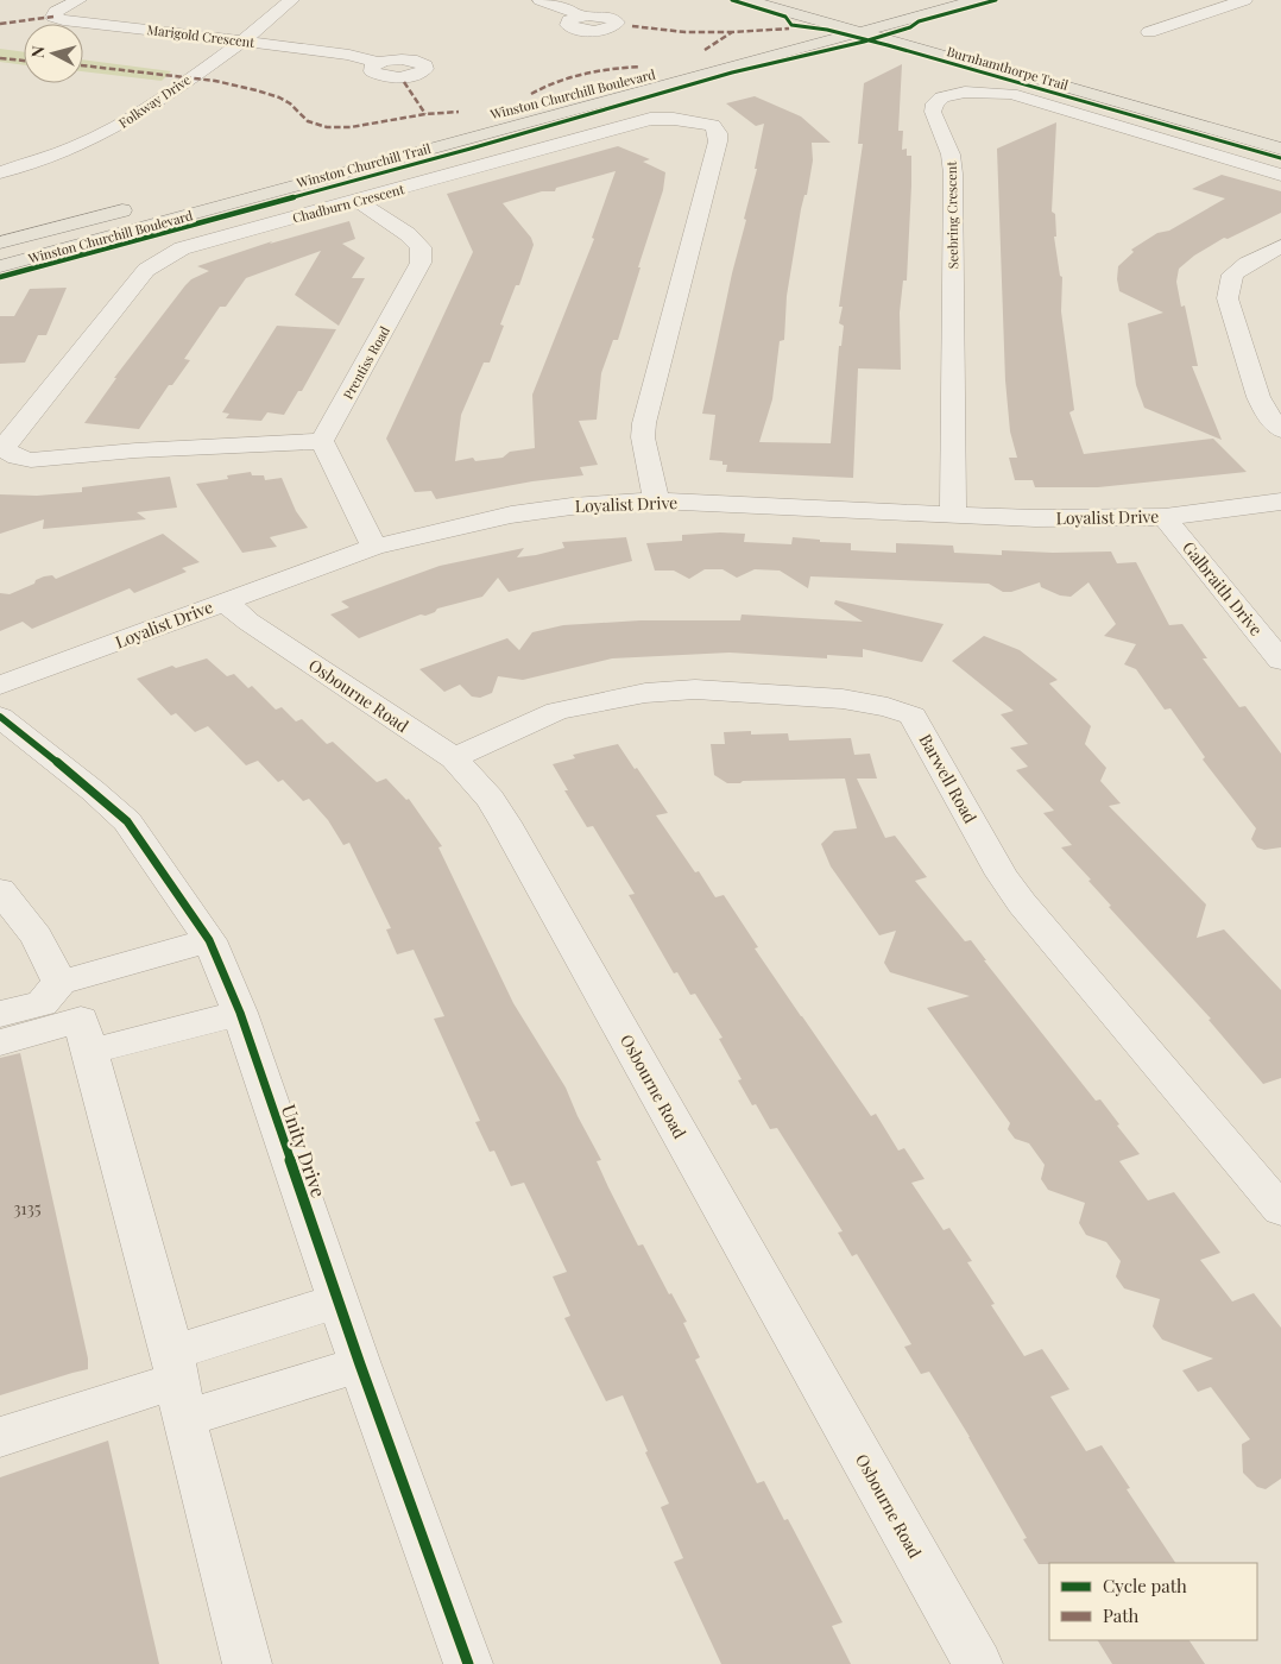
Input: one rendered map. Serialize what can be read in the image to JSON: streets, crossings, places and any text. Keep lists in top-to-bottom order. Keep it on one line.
{"streets":{"main road":["Winston Churchill Boulevard"],"street":["Marigold Crescent","Folkway Drive","Chadburn Crescent","Seebring Crescent","Prentiss Road","Loyalist Drive","Galbraith Drive","Osbourne Road","Barwell Road","Unity Drive"],"cycle path":["Burnhamthorpe Trail","Winston Churchill Trail"]},"crossings":[["Marigold Crescent","Folkway Drive"],["Chadburn Crescent","Prentiss Road"],["Chadburn Crescent","Loyalist Drive"],["Seebring Crescent","Loyalist Drive"],["Loyalist Drive","Galbraith Drive"],["Loyalist Drive","Osbourne Road"],["Osbourne Road","Barwell Road"]],"house_numbers":["3135"],"legend":["Cycle path","Path"],"north":"left"}
